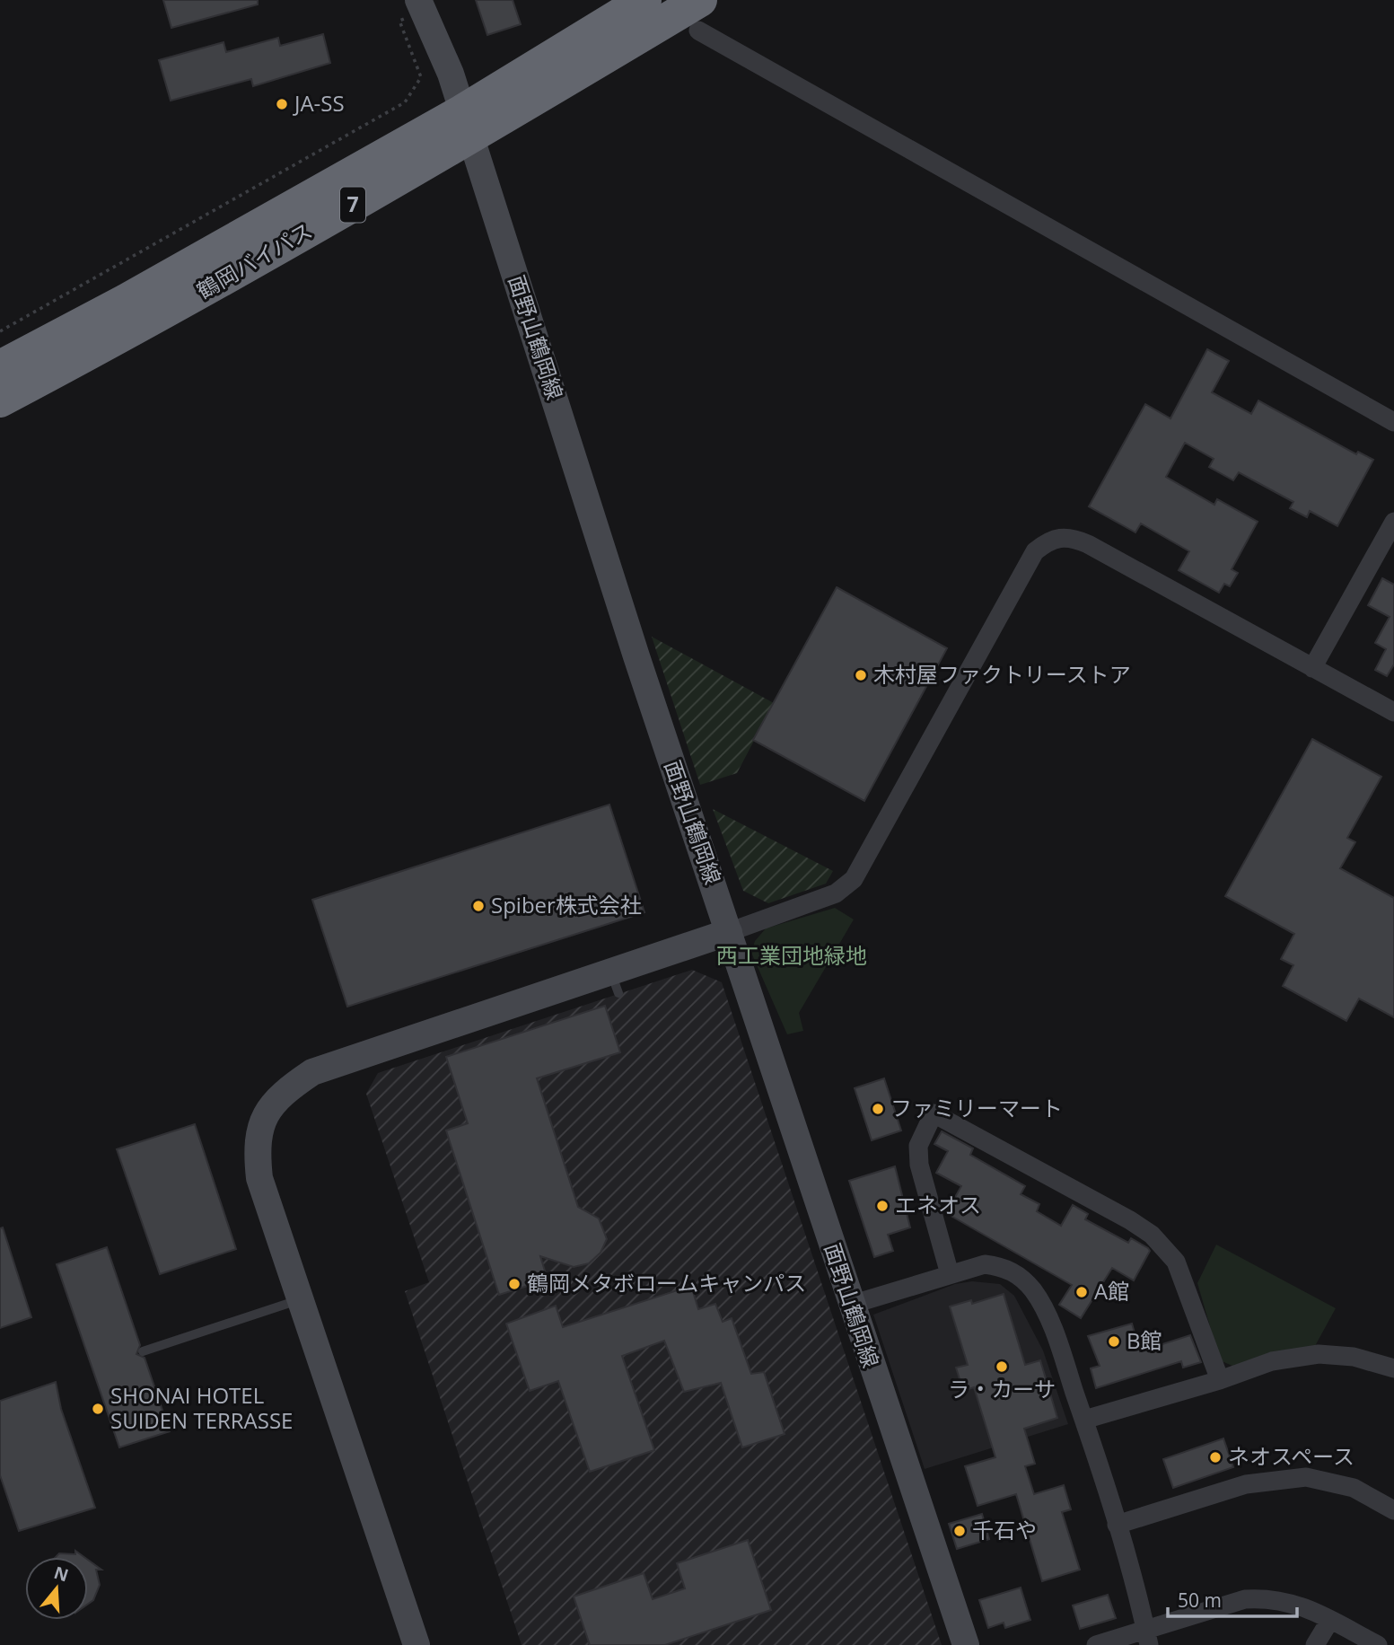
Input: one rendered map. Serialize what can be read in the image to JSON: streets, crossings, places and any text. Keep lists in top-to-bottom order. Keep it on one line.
{"streets":{"highway":["7","鶴岡バイパス"],"main road":["面野山鶴岡線"]},"crossings":[["鶴岡バイパス","面野山鶴岡線"]],"parks":["西工業団地緑地"],"places":["JA-SS","木村屋ファクトリーストア","Spiber株式会社","ファミリーマート","エネオス","鶴岡メタボロームキャンパス","A館","B館","ラ・カーサ","SHONAI HOTEL SUIDEN TERRASSE","ネオスペース","千石や"],"scale_bar":"50 m","north":"top"}
